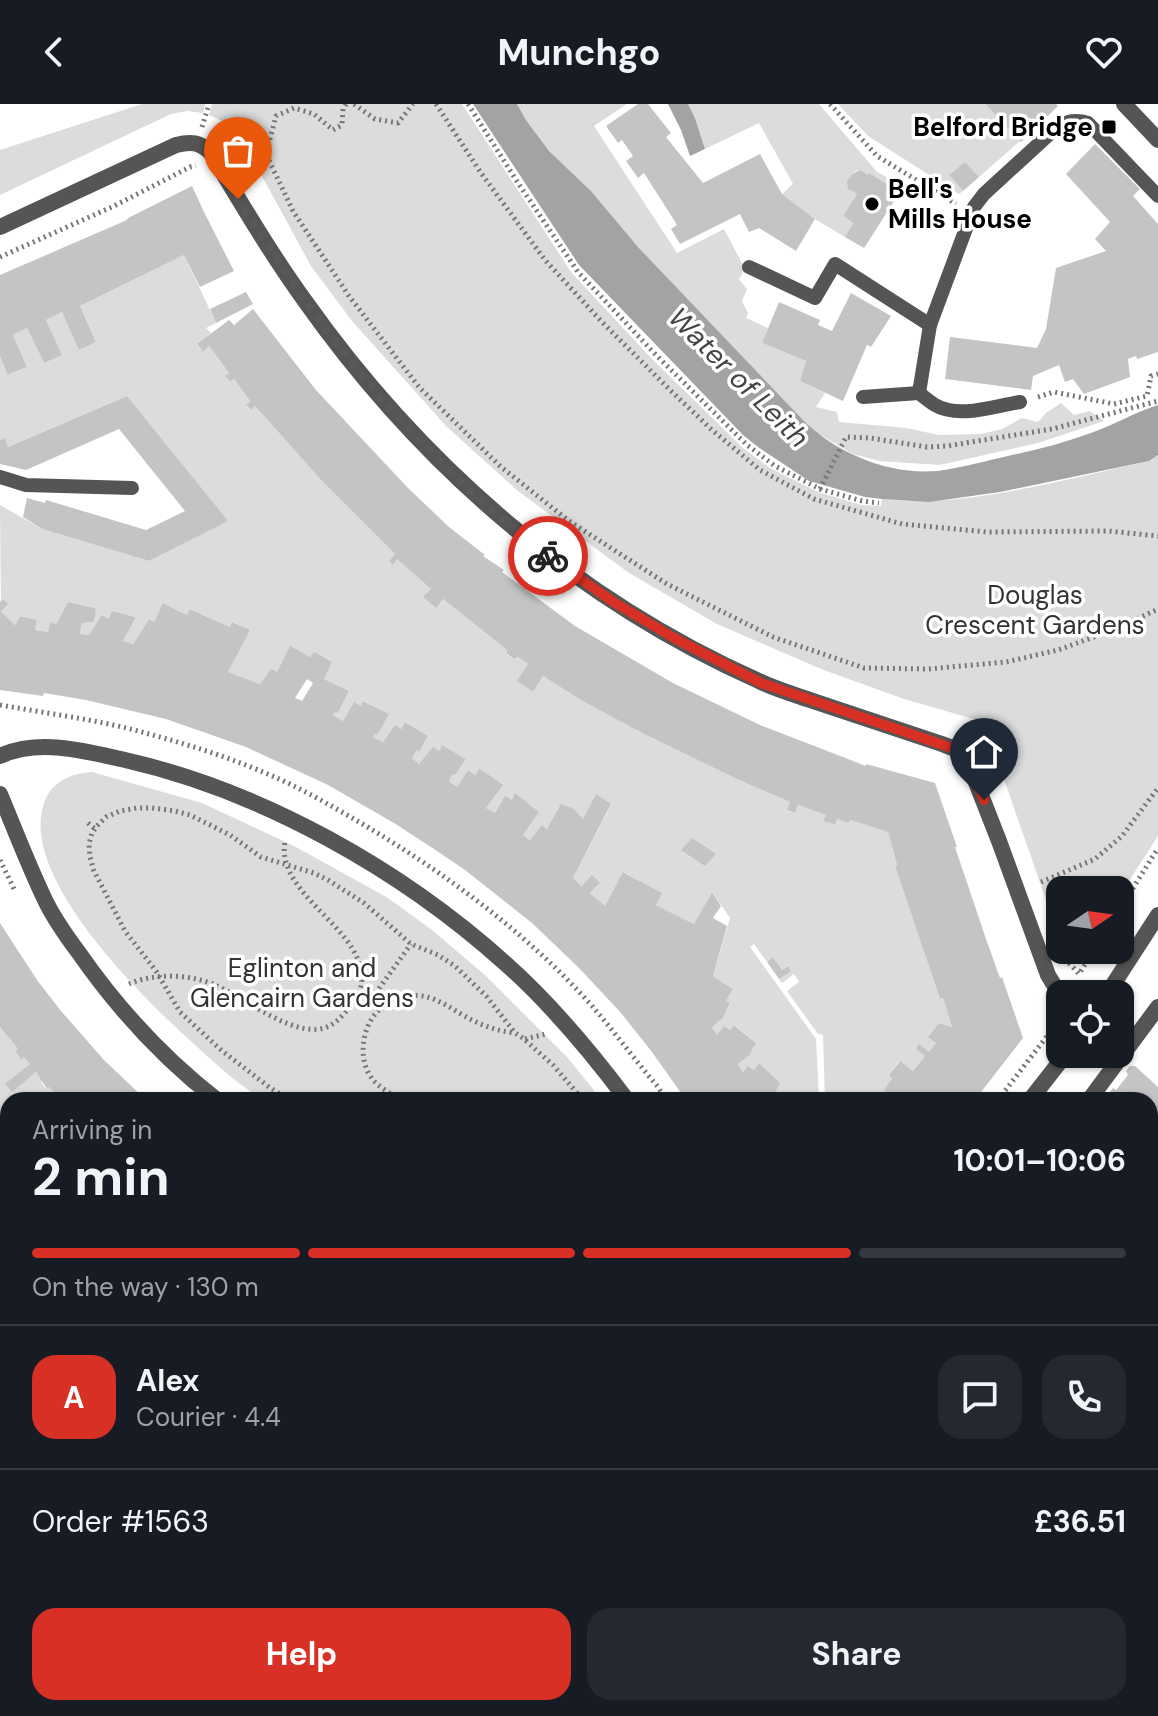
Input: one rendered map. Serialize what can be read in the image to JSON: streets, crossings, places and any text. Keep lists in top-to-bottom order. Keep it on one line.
{"water":["Water of Leith"],"parks":["Douglas Crescent Gardens","Eglinton and Glencairn Gardens"],"places":{"transit":["Belford Bridge"],"other":["Bell's Mills House"]},"north":"right","page":{"header":"Munchgo","heading":["2 min","Arriving in","10:01–10:06"],"panel":["Alex","Courier · 4.4","Order #1563","£36.51"],"bar":"On the way · 130 m","round":"A","buttons":["Help","Share"]}}
